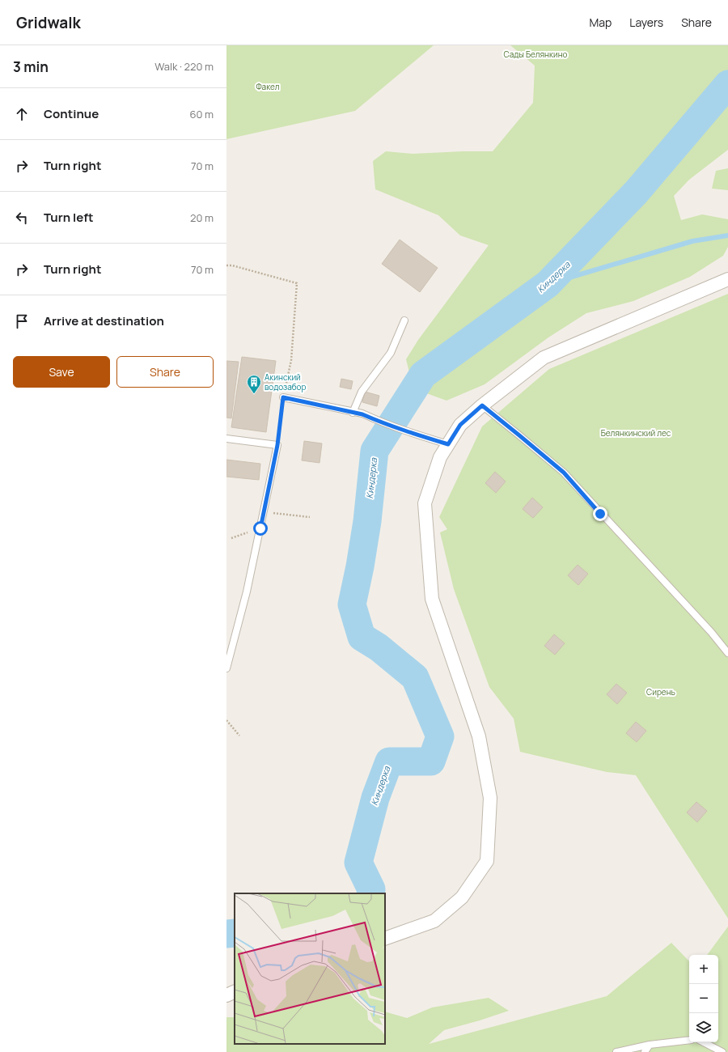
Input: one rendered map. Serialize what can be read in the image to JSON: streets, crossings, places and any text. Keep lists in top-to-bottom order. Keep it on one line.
{"water":["Киндерка"],"parks":["Сады Белянкино","Факел","Белянкинский лес","Сирень"],"places":{"building":["Акинский водозабор"]},"page":{"header":"Gridwalk","nav":["Map","Layers","Share"],"heading":["3 min","Walk · 220 m"],"list":[["Continue","60 m"],["Turn right","70 m"],["Turn left","20 m"],["Turn right","70 m"],"Arrive at destination"],"buttons":["Save","Share"],"map_buttons":["+","−"]}}
